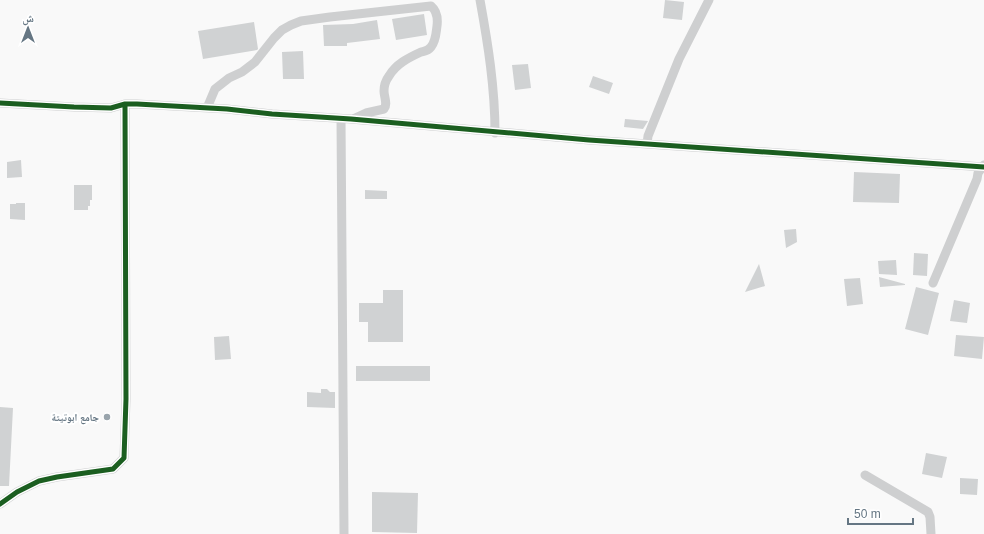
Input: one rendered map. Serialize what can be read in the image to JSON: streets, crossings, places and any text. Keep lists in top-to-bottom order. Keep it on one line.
{"places":["جامع ابوتيتة"],"scale_bar":"50 m","north":"top"}
